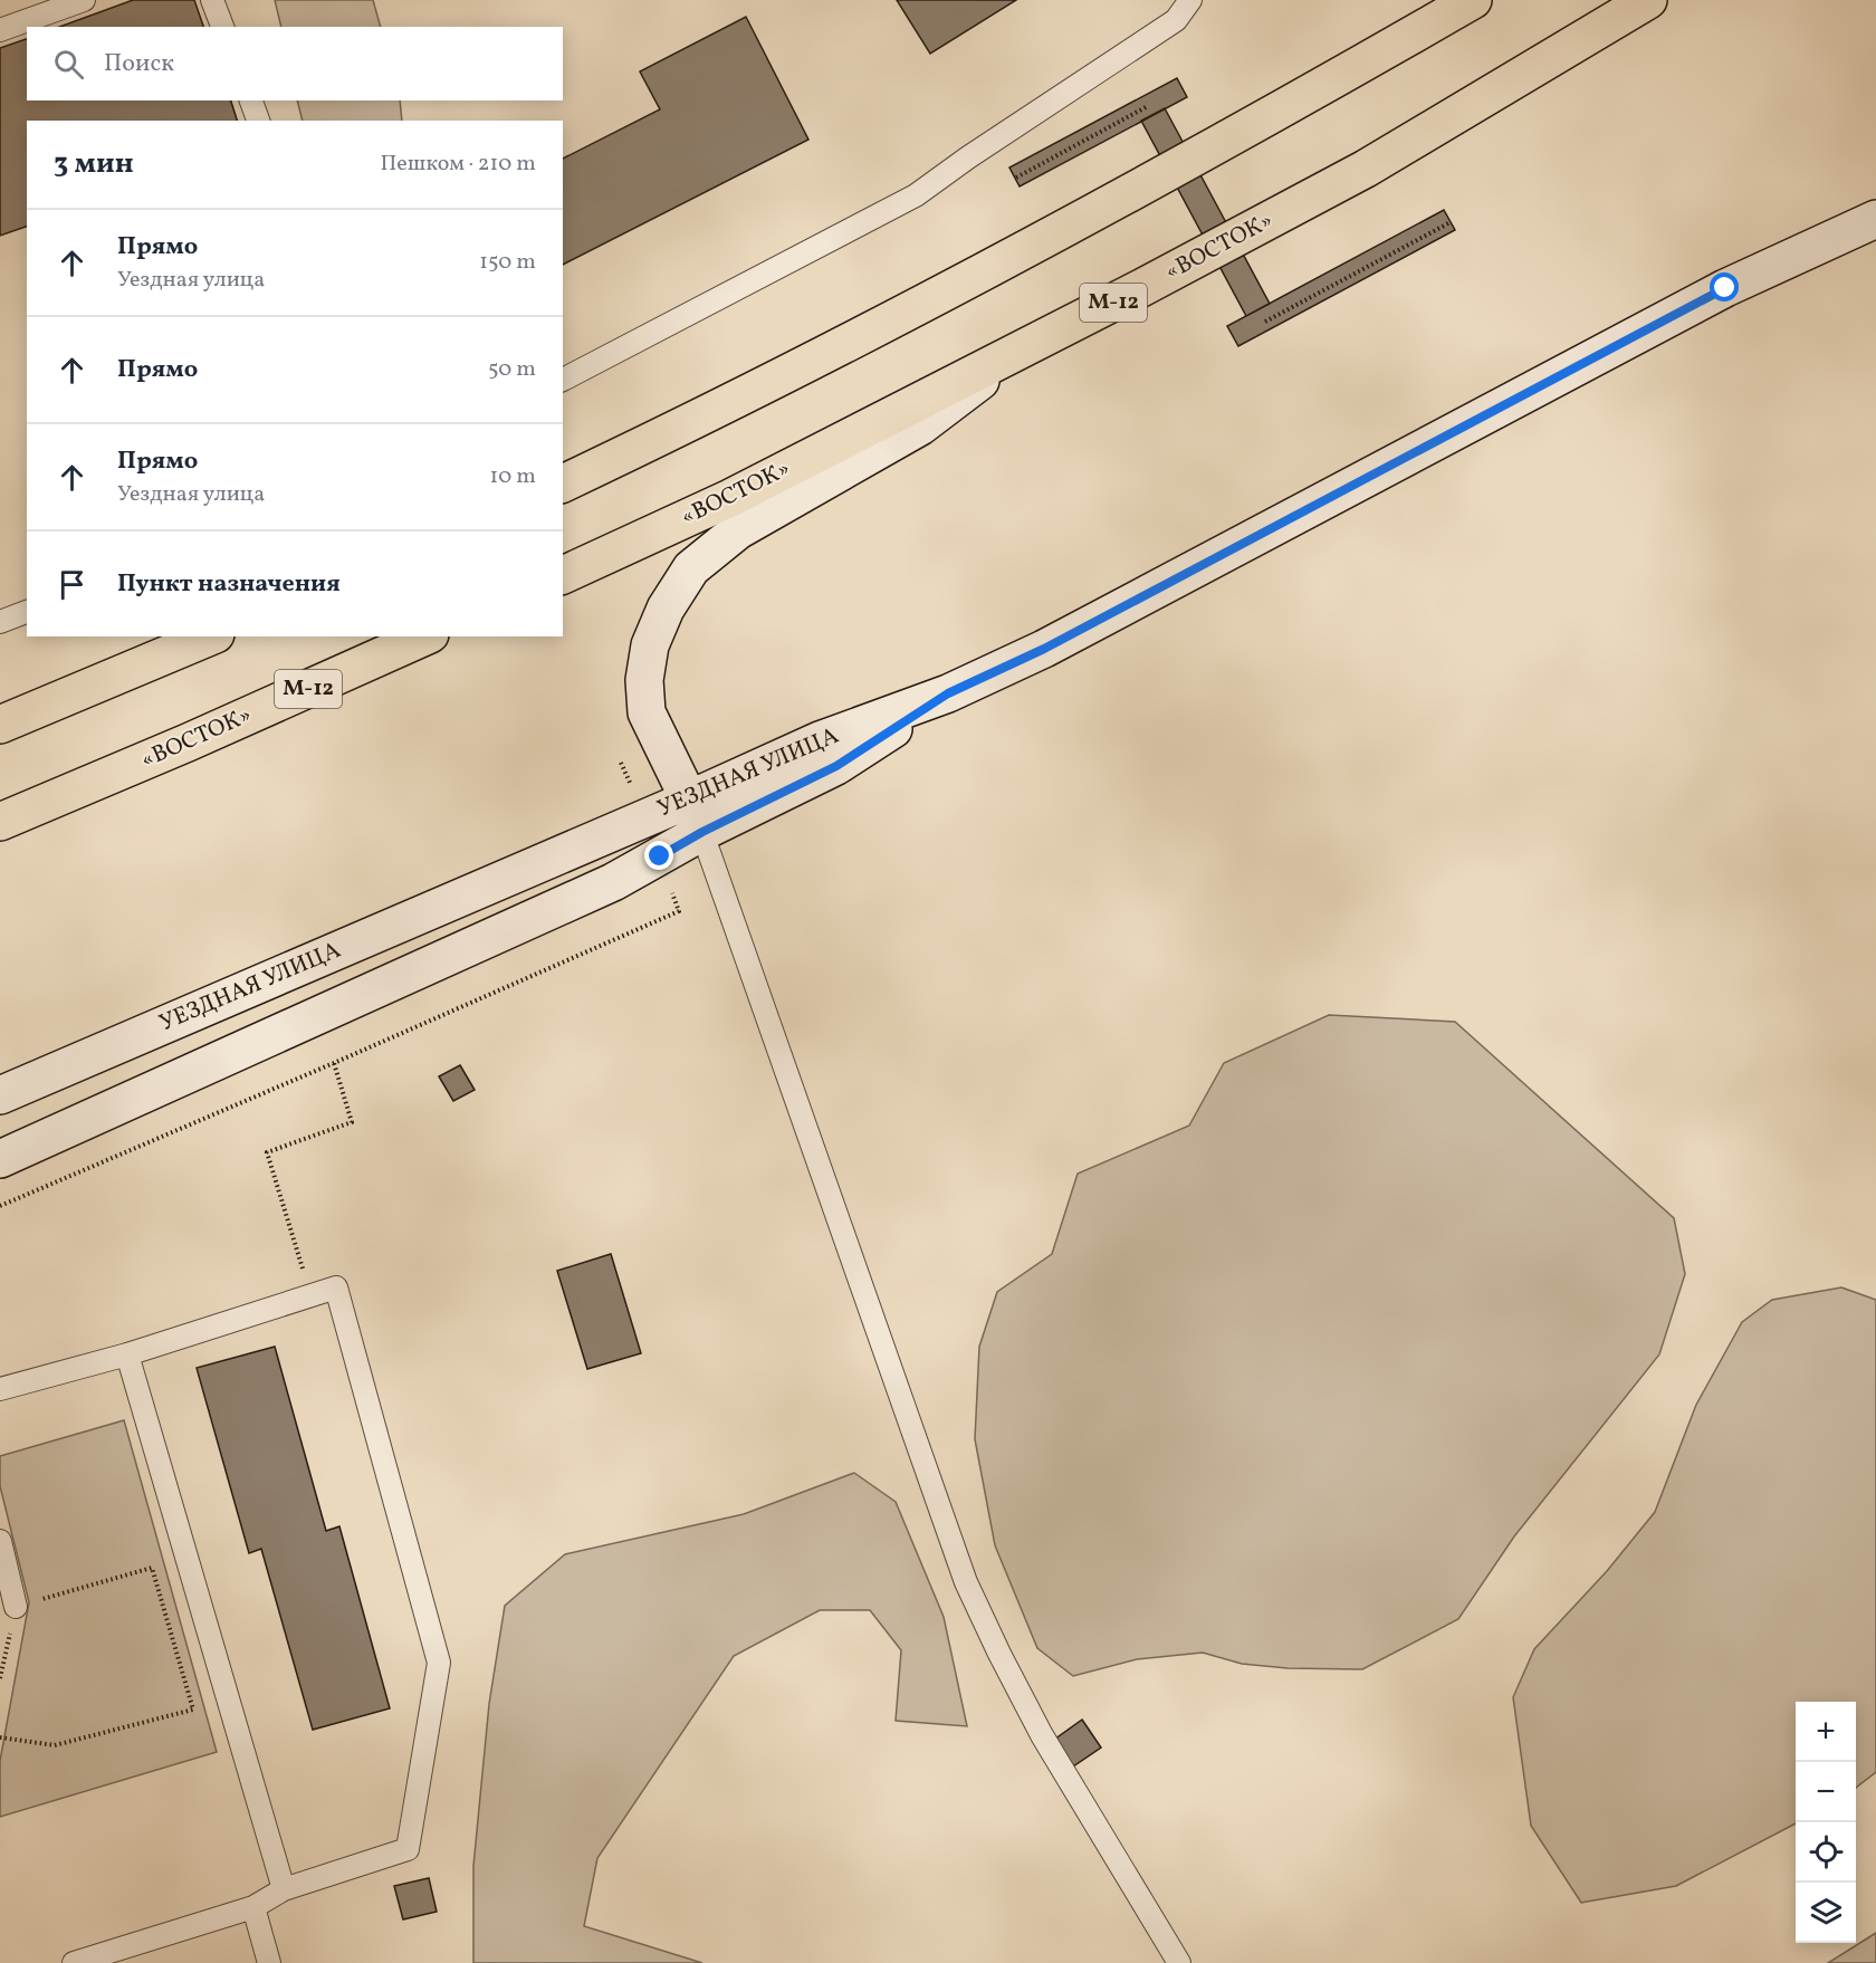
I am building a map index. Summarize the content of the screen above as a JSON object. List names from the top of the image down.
{
  "streets": {
    "highway": ["«ВОСТОК»", "М-12"],
    "street": ["УЕЗДНАЯ УЛИЦА"]
  },
  "page": {
    "search": "Поиск",
    "heading": ["3 мин", "Пешком · 210 m"],
    "list": [
      ["Прямо", "Уездная улица", "150 m"],
      ["Прямо", "50 m"],
      ["Прямо", "Уездная улица", "10 m"],
      "Пункт назначения"
    ],
    "map_buttons": ["+", "−"]
  }
}
